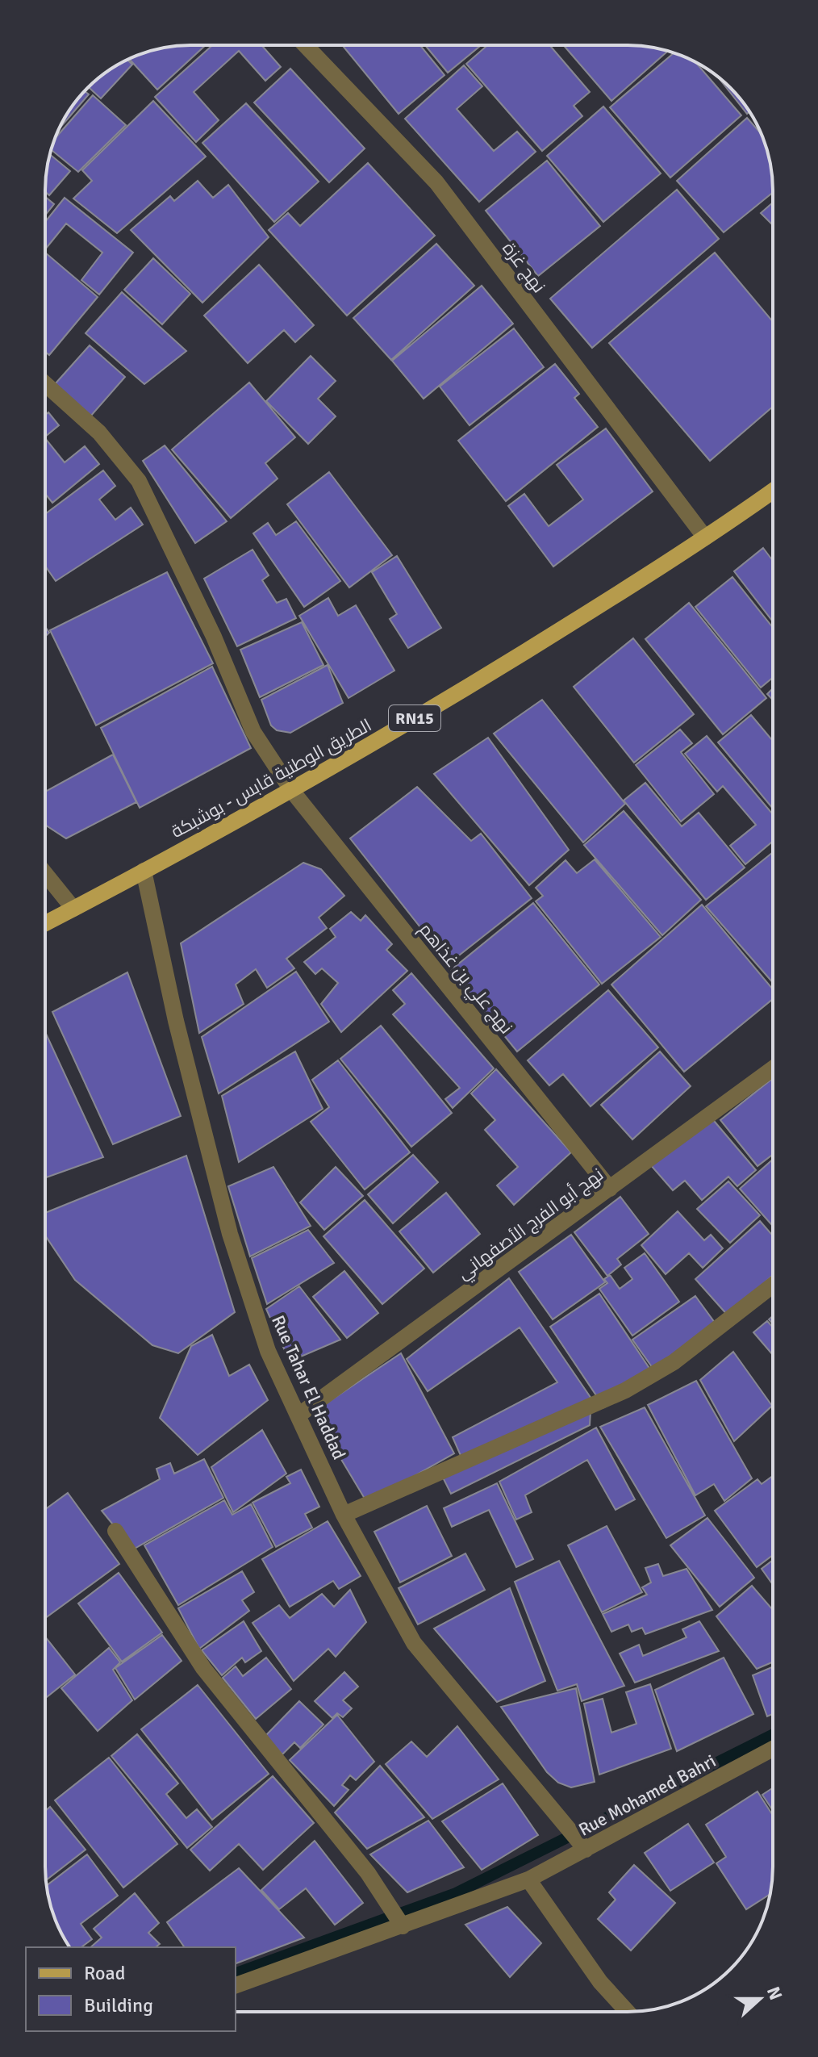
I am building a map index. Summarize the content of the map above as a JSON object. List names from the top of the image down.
{
  "streets": {
    "main road": ["RN15", "الطريق الوطنية قابس - بوشبكة"],
    "street": [
      "نهج غزة",
      "نهج علي بن غذاهم",
      "نهج أبو الفرج الأصفهاني",
      "Rue Tahar El Haddad",
      "Rue Mohamed Bahri"
    ]
  },
  "crossings": [
    ["نهج غزة", "الطريق الوطنية قابس - بوشبكة"],
    ["الطريق الوطنية قابس - بوشبكة", "نهج علي بن غذاهم"],
    ["الطريق الوطنية قابس - بوشبكة", "Rue Tahar El Haddad"],
    ["نهج علي بن غذاهم", "نهج أبو الفرج الأصفهاني"],
    ["نهج أبو الفرج الأصفهاني", "Rue Tahar El Haddad"],
    ["Rue Tahar El Haddad", "Rue Mohamed Bahri"]
  ],
  "legend": ["Road", "Building"],
  "north": "right"
}
